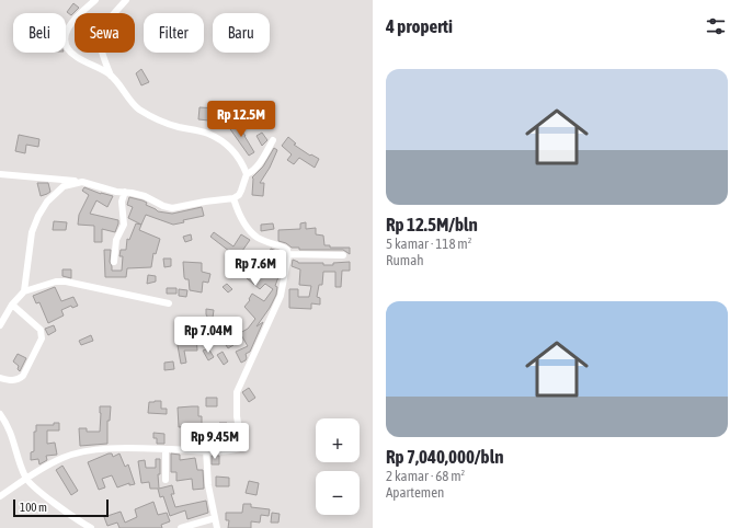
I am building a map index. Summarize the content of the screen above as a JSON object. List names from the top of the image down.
{
  "scale_bar": "100 m",
  "page": {
    "heading": "4 properti",
    "chip": [
      "Beli",
      "Sewa",
      "Filter",
      "Baru"
    ],
    "list": [
      {
        "name": "Rp 12.5M/bln",
        "note": "5 kamar · 118 m² · Rumah"
      },
      {
        "name": "Rp 7,040,000/bln",
        "note": "2 kamar · 68 m² · Apartemen"
      }
    ],
    "price": [
      "Rp 12.5M",
      "Rp 7.6M",
      "Rp 7.04M",
      "Rp 9.45M"
    ],
    "map_buttons": ["+", "−"],
    "scale": "100 m"
  }
}
